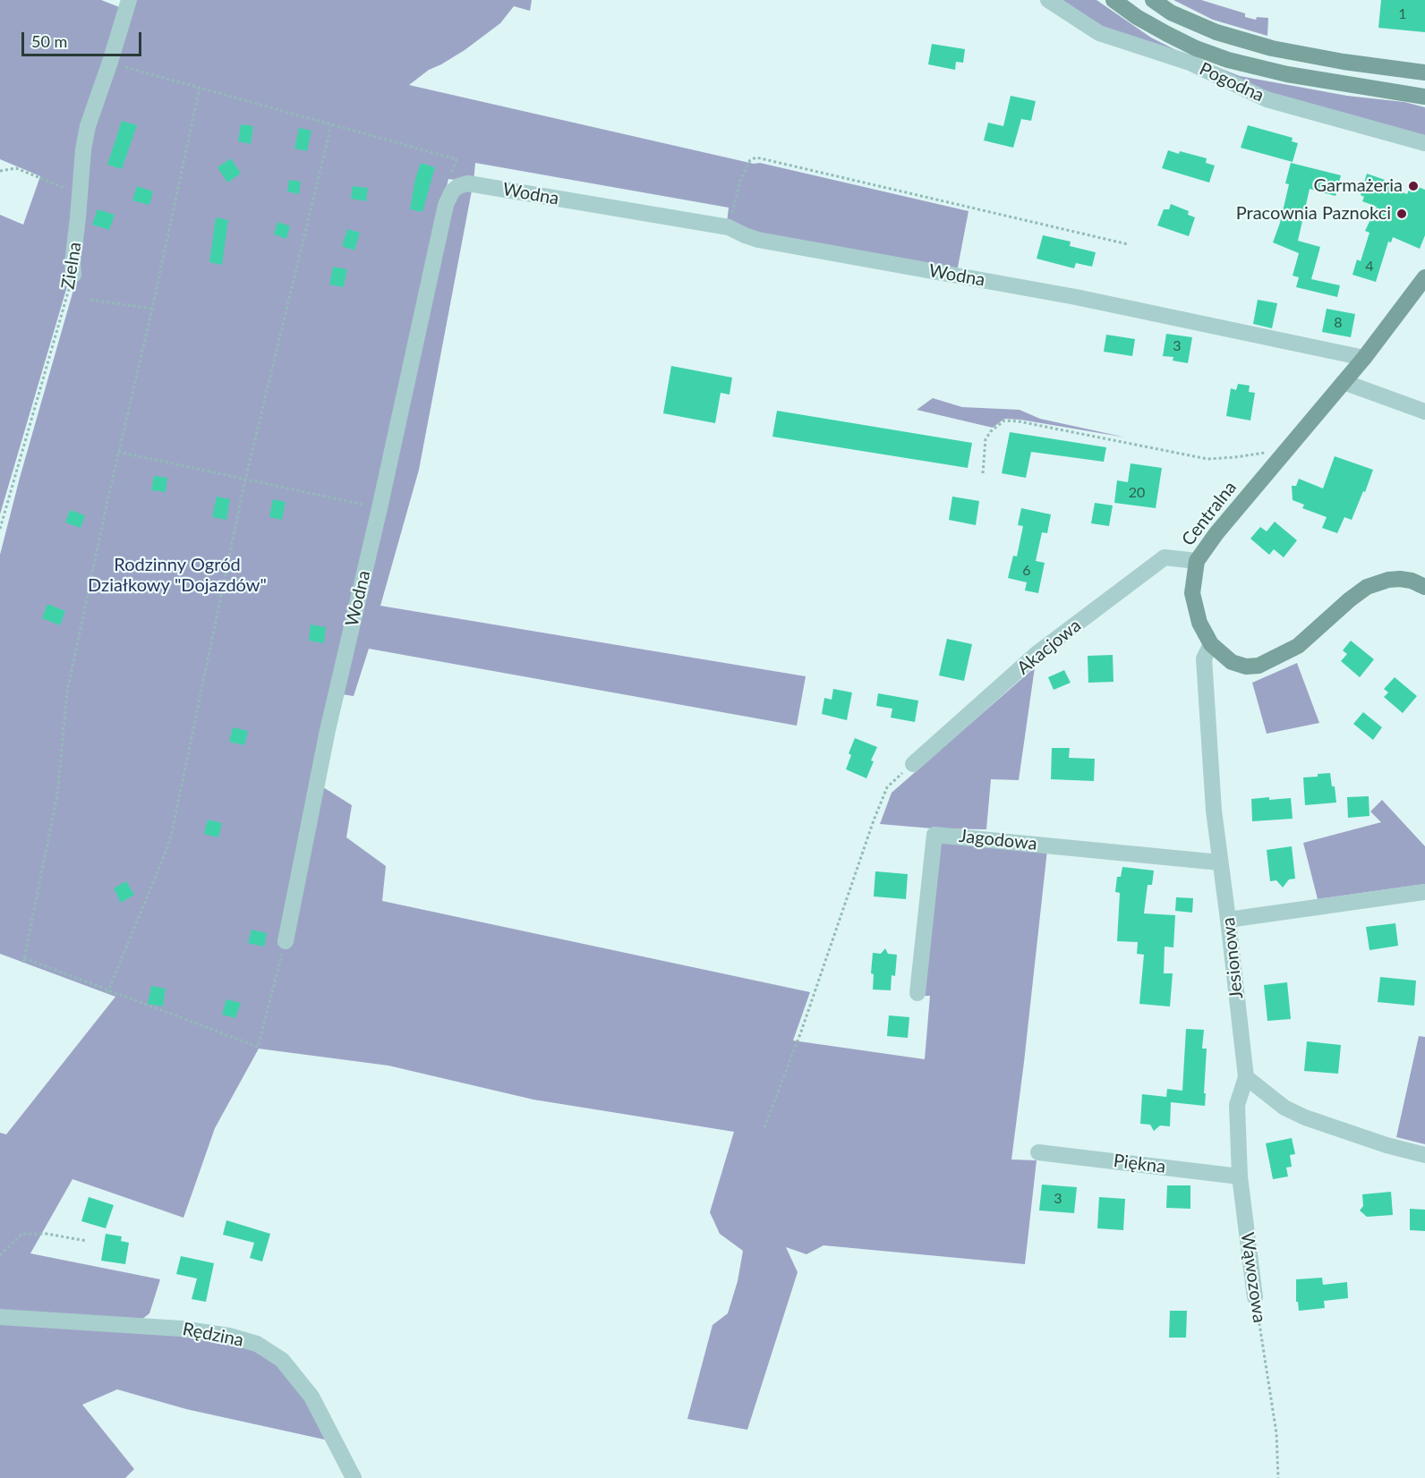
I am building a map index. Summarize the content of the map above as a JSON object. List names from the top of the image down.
{
  "streets": {
    "street": [
      "Pogodna",
      "Wodna",
      "Zielna",
      "Centralna",
      "Akacjowa",
      "Jagodowa",
      "Jesionowa",
      "Piękna",
      "Wąwozowa",
      "Rędzina"
    ]
  },
  "crossings": [
    ["Wodna", "Centralna"],
    ["Centralna", "Akacjowa"],
    ["Centralna", "Jesionowa"],
    ["Jagodowa", "Jesionowa"],
    ["Jesionowa", "Wąwozowa"],
    ["Piękna", "Wąwozowa"]
  ],
  "parks": ["Rodzinny Ogród Działkowy \"Dojazdów\""],
  "places": ["Garmażeria", "Pracownia Paznokci"],
  "house_numbers": [
    "1",
    "4",
    "8",
    "3",
    "20",
    "6",
    "3"
  ],
  "scale_bar": "50 m"
}
